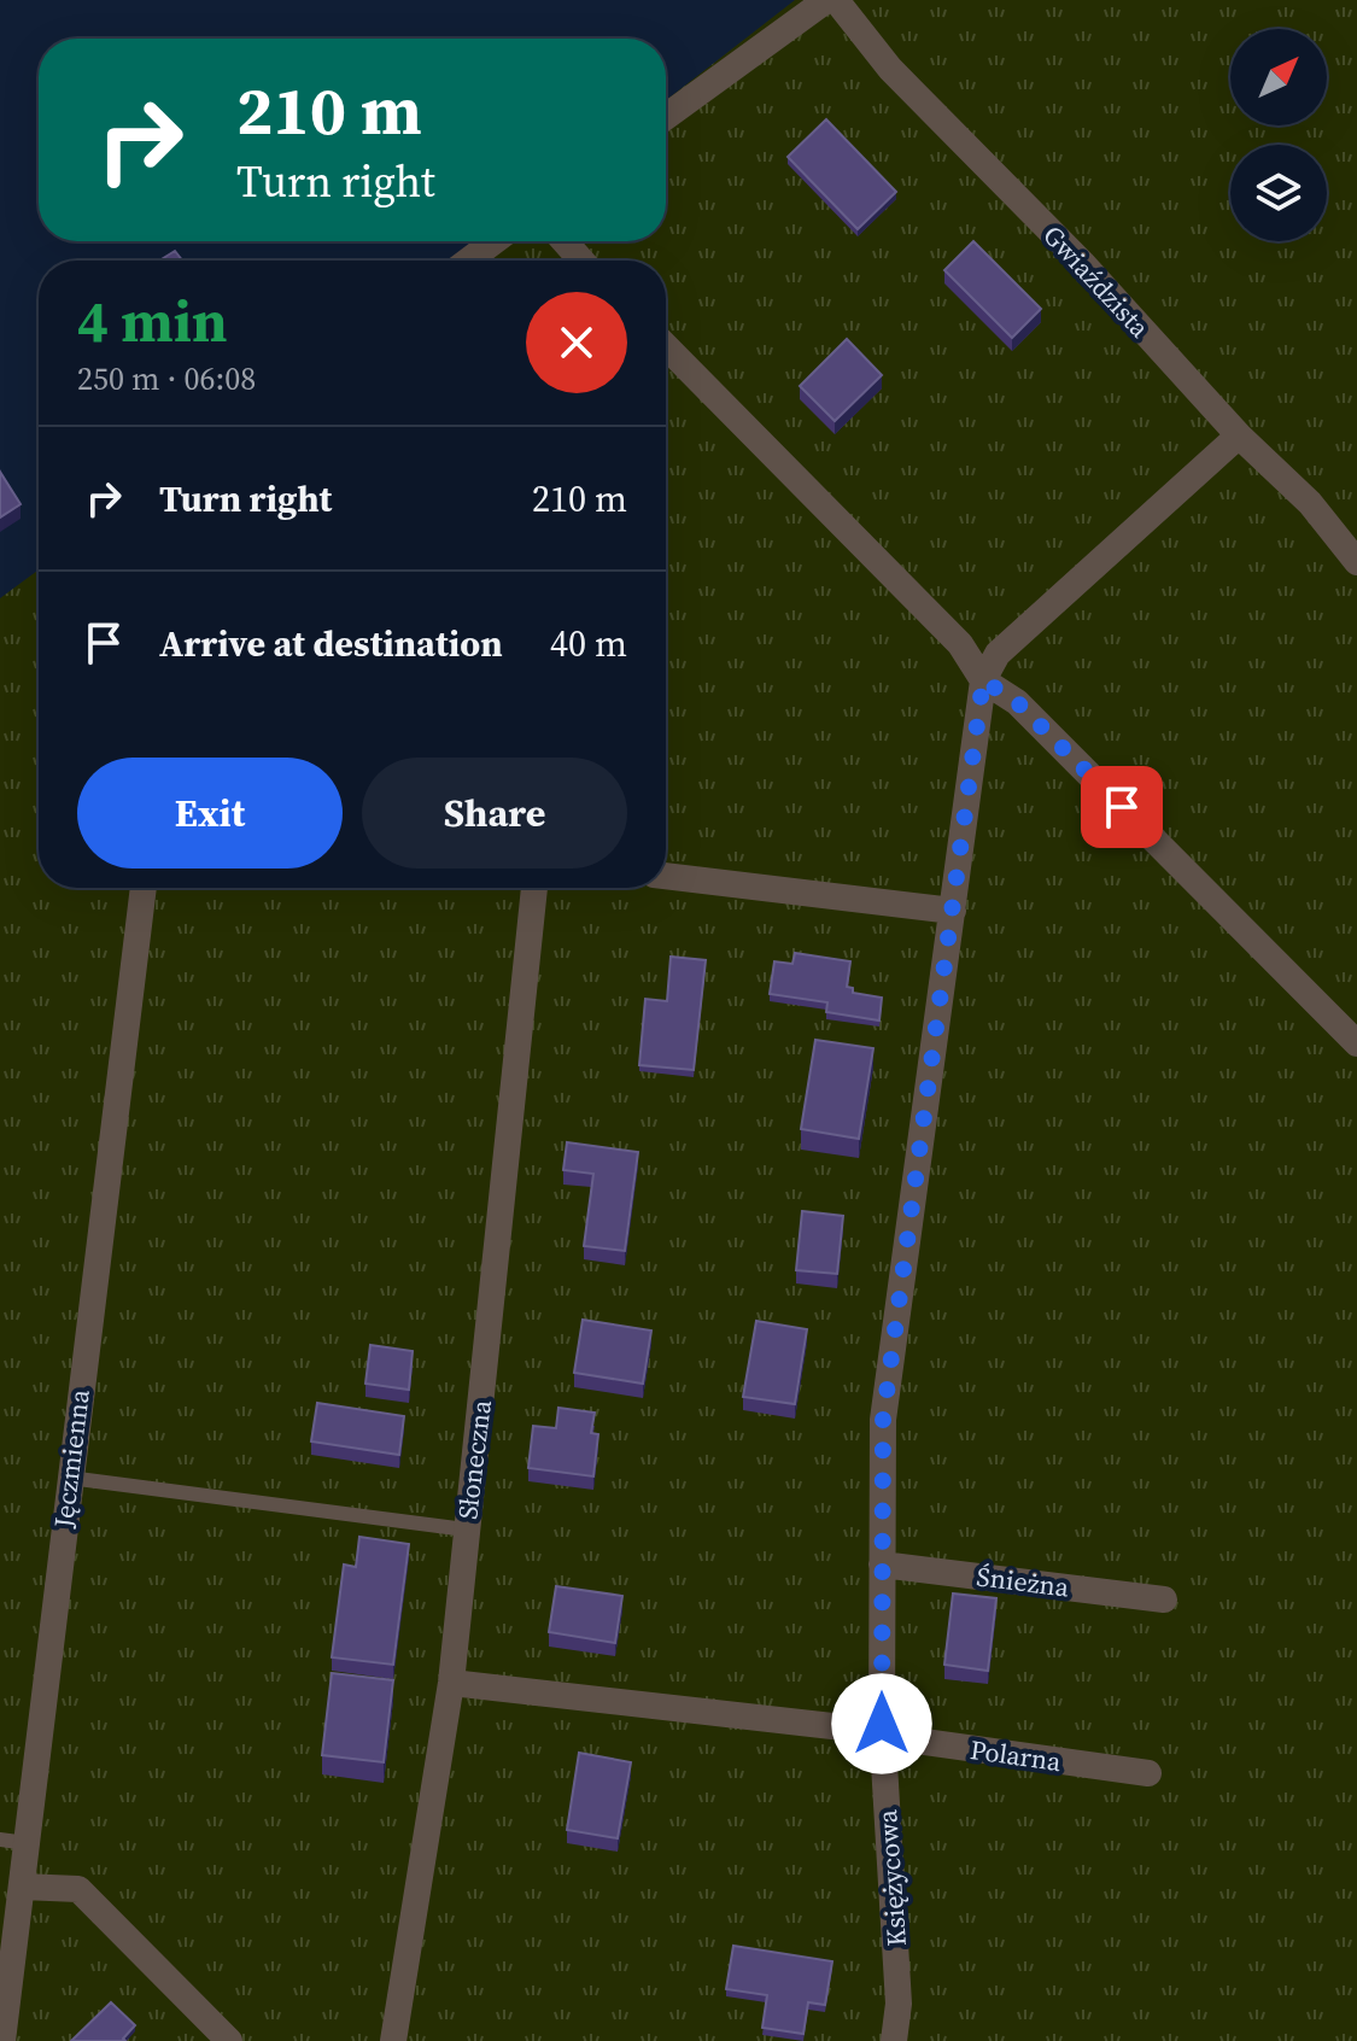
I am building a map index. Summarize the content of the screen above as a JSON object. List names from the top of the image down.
{
  "streets": {
    "street": [
      "Gwiaździsta",
      "Jęczmienna",
      "Słoneczna",
      "Śnieżna",
      "Polarna",
      "Księżycowa"
    ]
  },
  "crossings": [
    ["Słoneczna", "Polarna"],
    ["Śnieżna", "Księżycowa"],
    ["Polarna", "Księżycowa"]
  ],
  "north": "top right",
  "page": {
    "turn": ["210 m", "Turn right"],
    "heading": ["4 min", "250 m · 06:08"],
    "list": [
      {
        "name": "Turn right",
        "value": "210 m"
      },
      {
        "name": "Arrive at destination",
        "value": "40 m"
      }
    ],
    "buttons": ["Exit", "Share"]
  }
}
